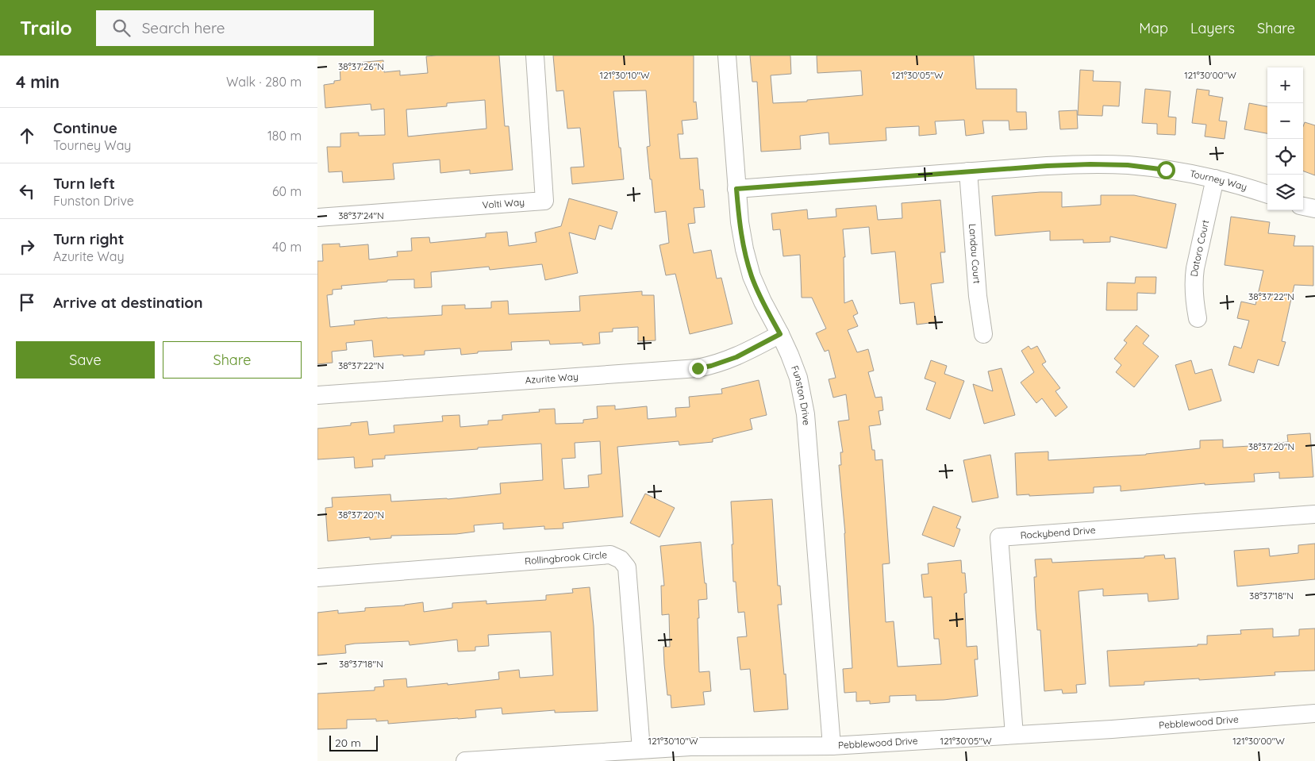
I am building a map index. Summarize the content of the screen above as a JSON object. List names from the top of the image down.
{
  "streets": {
    "street": [
      "Tourney Way",
      "Volti Way",
      "Datoro Court",
      "Landau Court",
      "Azurite Way",
      "Funston Drive",
      "Rockybend Drive",
      "Rollingbrook Circle",
      "Pebblewood Drive"
    ]
  },
  "crossings": [
    ["Tourney Way", "Datoro Court"],
    ["Tourney Way", "Landau Court"],
    ["Tourney Way", "Funston Drive"],
    ["Azurite Way", "Funston Drive"],
    ["Funston Drive", "Pebblewood Drive"],
    ["Rockybend Drive", "Pebblewood Drive"],
    ["Rollingbrook Circle", "Pebblewood Drive"]
  ],
  "scale_bar": "20 m",
  "page": {
    "header": "Trailo",
    "search": "Search here",
    "nav": ["Map", "Layers", "Share"],
    "heading": ["4 min", "Walk · 280 m"],
    "map_buttons": ["+", "−"],
    "list": [
      ["Continue", "Tourney Way", "180 m"],
      ["Turn left", "Funston Drive", "60 m"],
      ["Turn right", "Azurite Way", "40 m"],
      "Arrive at destination"
    ],
    "buttons": ["Save", "Share"],
    "scale": "20 m"
  },
  "coordinates": [
    "38°37'26\"N",
    "121°30'10\"W",
    "121°30'05\"W",
    "121°30'00\"W",
    "38°37'24\"N",
    "38°37'22\"N",
    "38°37'20\"N",
    "38°37'18\"N"
  ]
}
